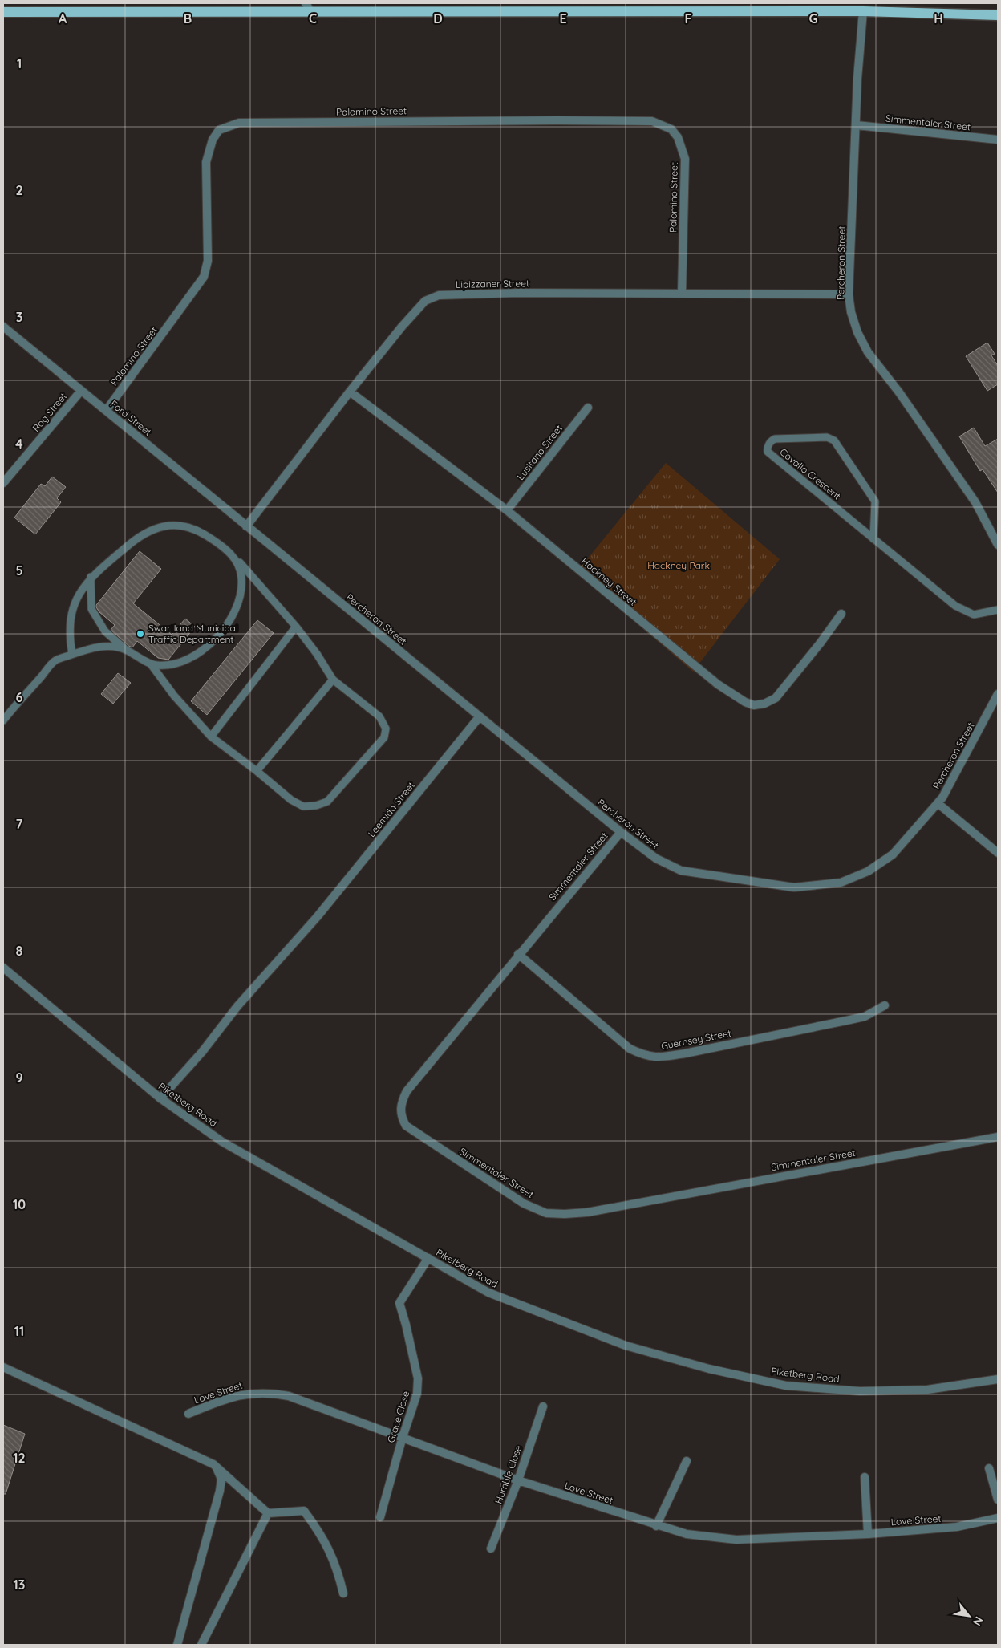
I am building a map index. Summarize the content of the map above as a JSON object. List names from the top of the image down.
{
  "streets": {
    "street": [
      "Palomino Street",
      "Simmentaler Street",
      "Percheron Street",
      "Lipizzaner Street",
      "Rog Street",
      "Ford Street",
      "Lusitano Street",
      "Hackney Street",
      "Leemida Street",
      "Guernsey Street",
      "Piketberg Road",
      "Love Street",
      "Grace Close",
      "Humble Close"
    ],
    "lane": ["Cavallo Crescent"]
  },
  "crossings": [
    ["Palomino Street", "Lipizzaner Street"],
    ["Palomino Street", "Ford Street"],
    ["Simmentaler Street", "Percheron Street"],
    ["Simmentaler Street", "Guernsey Street"],
    ["Percheron Street", "Lipizzaner Street"],
    ["Percheron Street", "Ford Street"],
    ["Percheron Street", "Leemida Street"],
    ["Lipizzaner Street", "Ford Street"],
    ["Lipizzaner Street", "Hackney Street"],
    ["Rog Street", "Ford Street"],
    ["Lusitano Street", "Hackney Street"],
    ["Leemida Street", "Piketberg Road"],
    ["Piketberg Road", "Grace Close"],
    ["Love Street", "Grace Close"],
    ["Love Street", "Humble Close"]
  ],
  "parks": ["Hackney Park"],
  "places": ["Swartland Municipal Traffic Department"],
  "north": "bottom right",
  "grid": {
    "columns": [
      "A",
      "B",
      "C",
      "D",
      "E",
      "F",
      "G",
      "H"
    ],
    "rows": [
      "1",
      "2",
      "3",
      "4",
      "5",
      "6",
      "7",
      "8",
      "9",
      "10",
      "11",
      "12",
      "13"
    ]
  }
}
